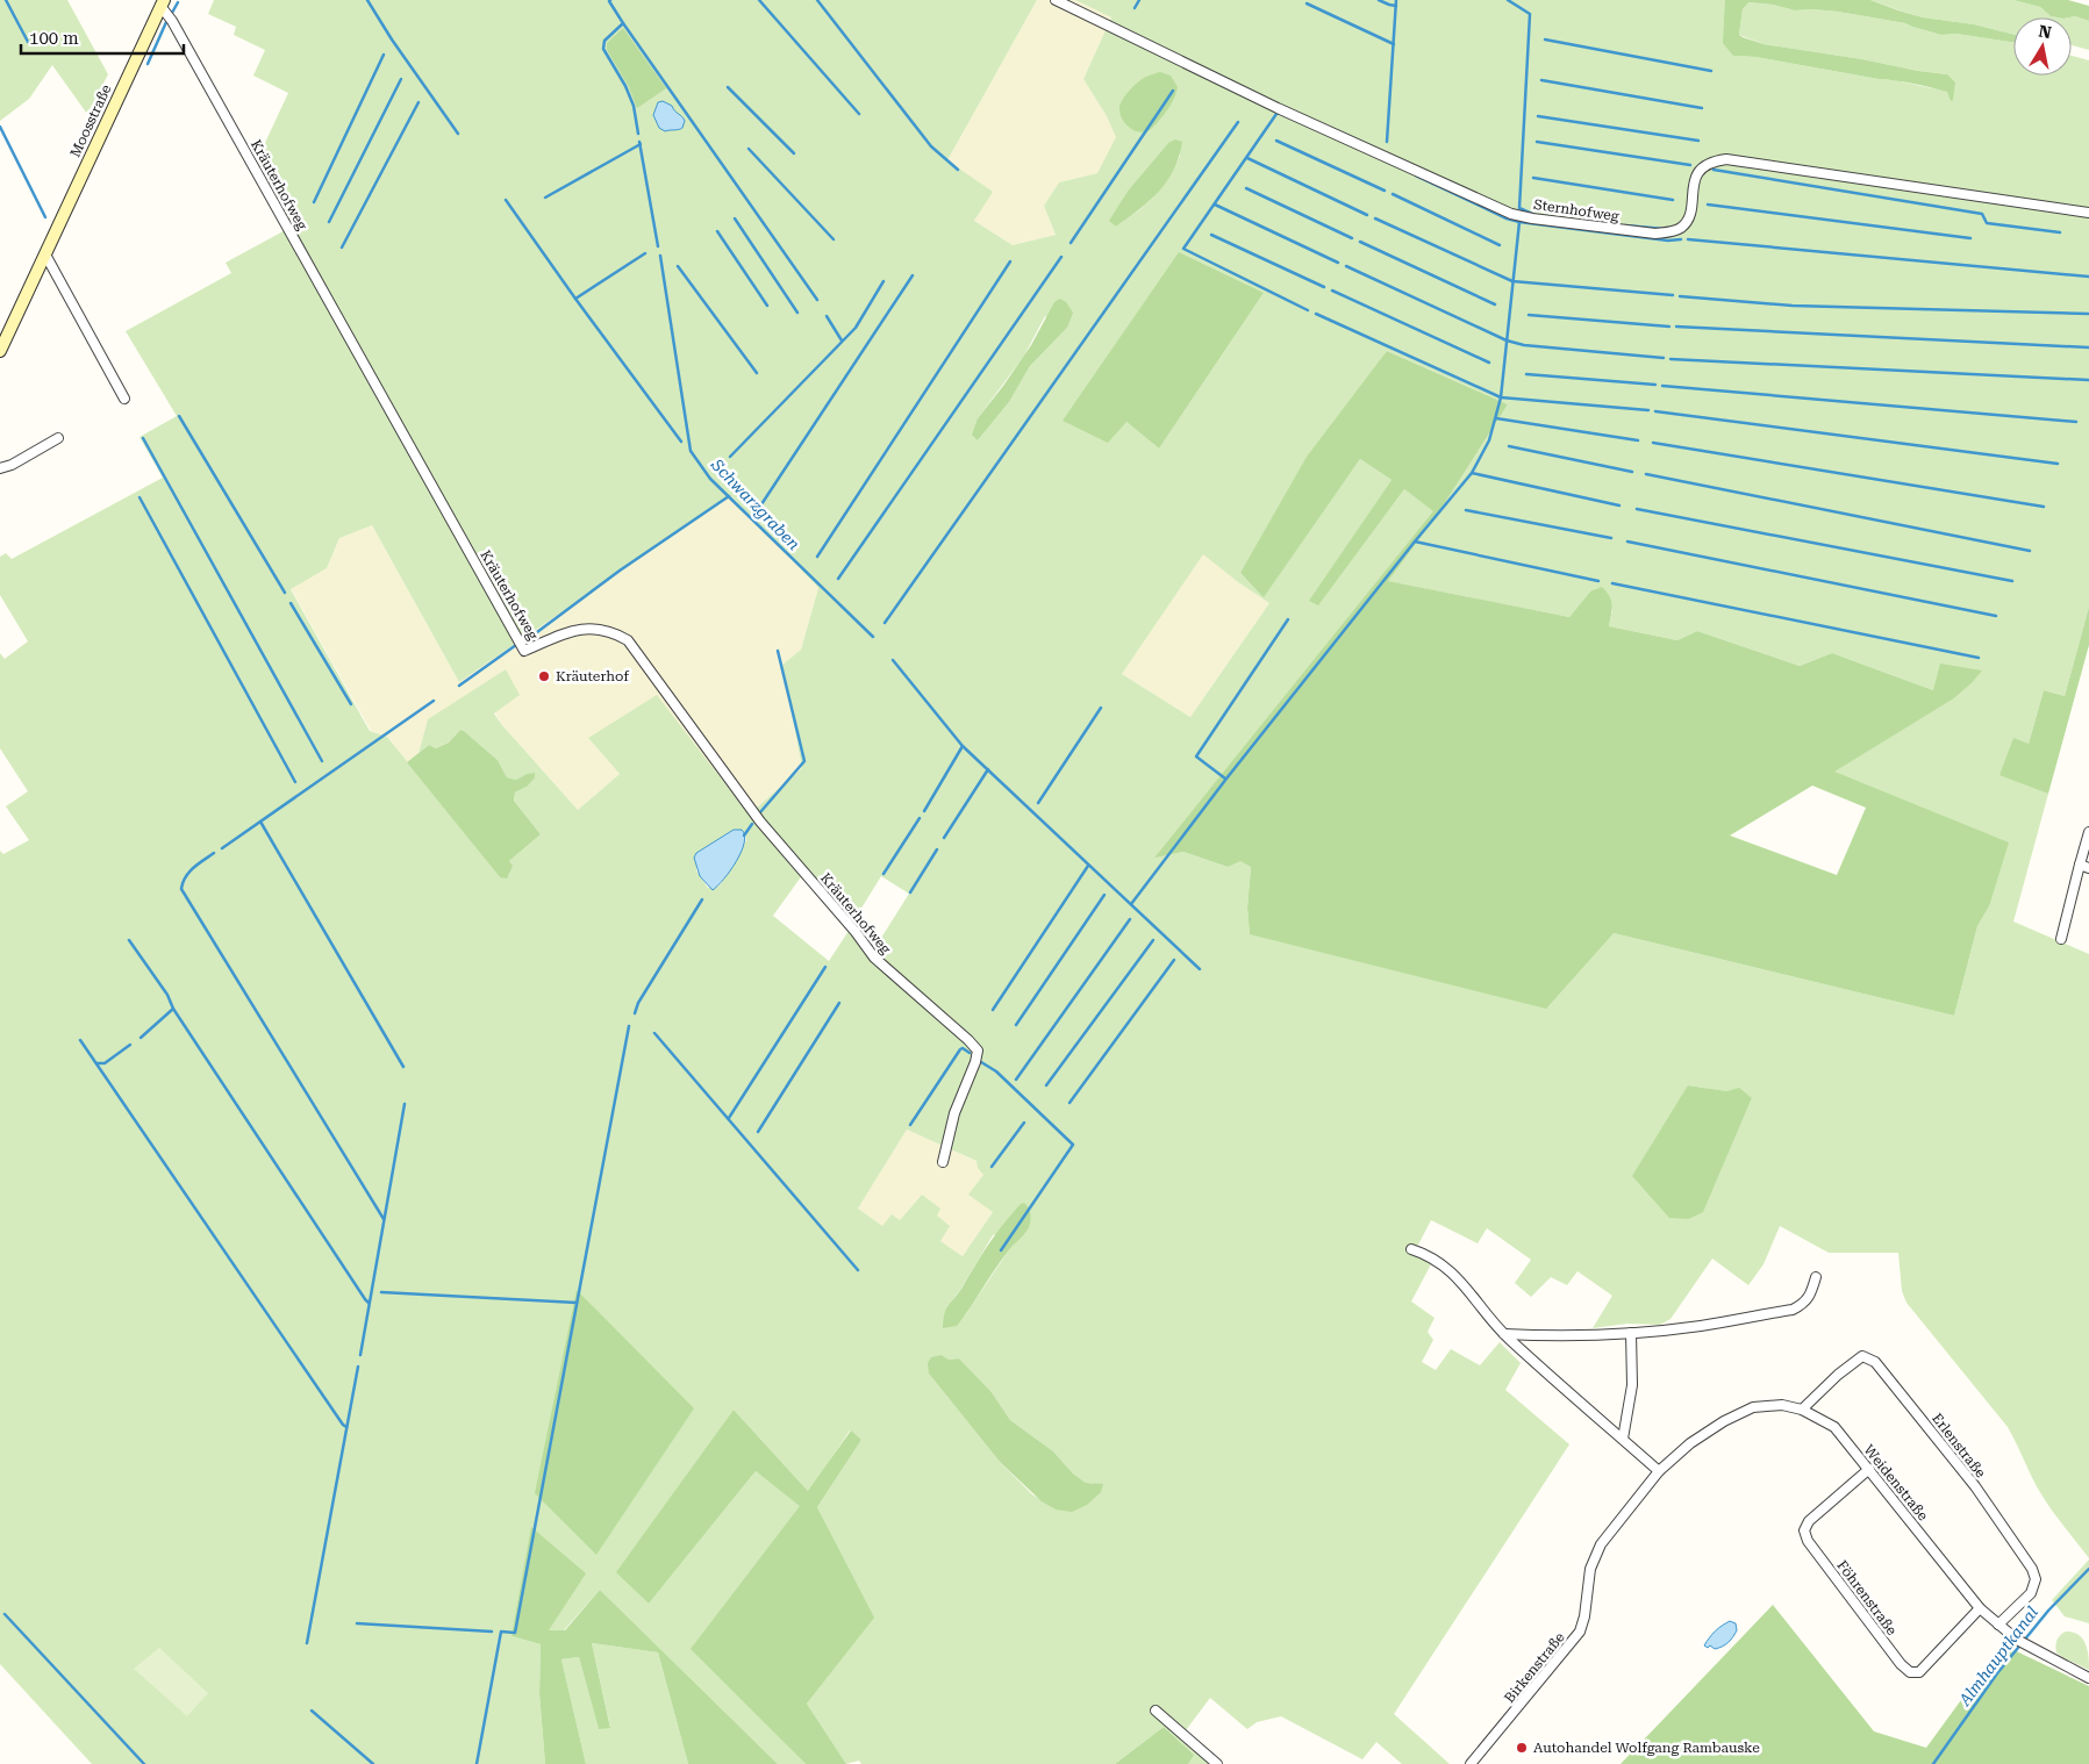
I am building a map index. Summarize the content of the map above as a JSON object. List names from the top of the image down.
{
  "streets": {
    "street": [
      "Moosstraße",
      "Kräuterhofweg",
      "Sternhofweg",
      "Erlenstraße",
      "Weidenstraße",
      "Föhrenstraße",
      "Birkenstraße"
    ]
  },
  "crossings": [
    ["Moosstraße", "Kräuterhofweg"],
    ["Erlenstraße", "Weidenstraße"],
    ["Weidenstraße", "Föhrenstraße"],
    ["Weidenstraße", "Birkenstraße"]
  ],
  "water": ["Schwarzgraben", "Almhauptkanal"],
  "places": ["Kräuterhof", "Autohandel Wolfgang Rambauske"],
  "scale_bar": "100 m",
  "north": "top"
}
